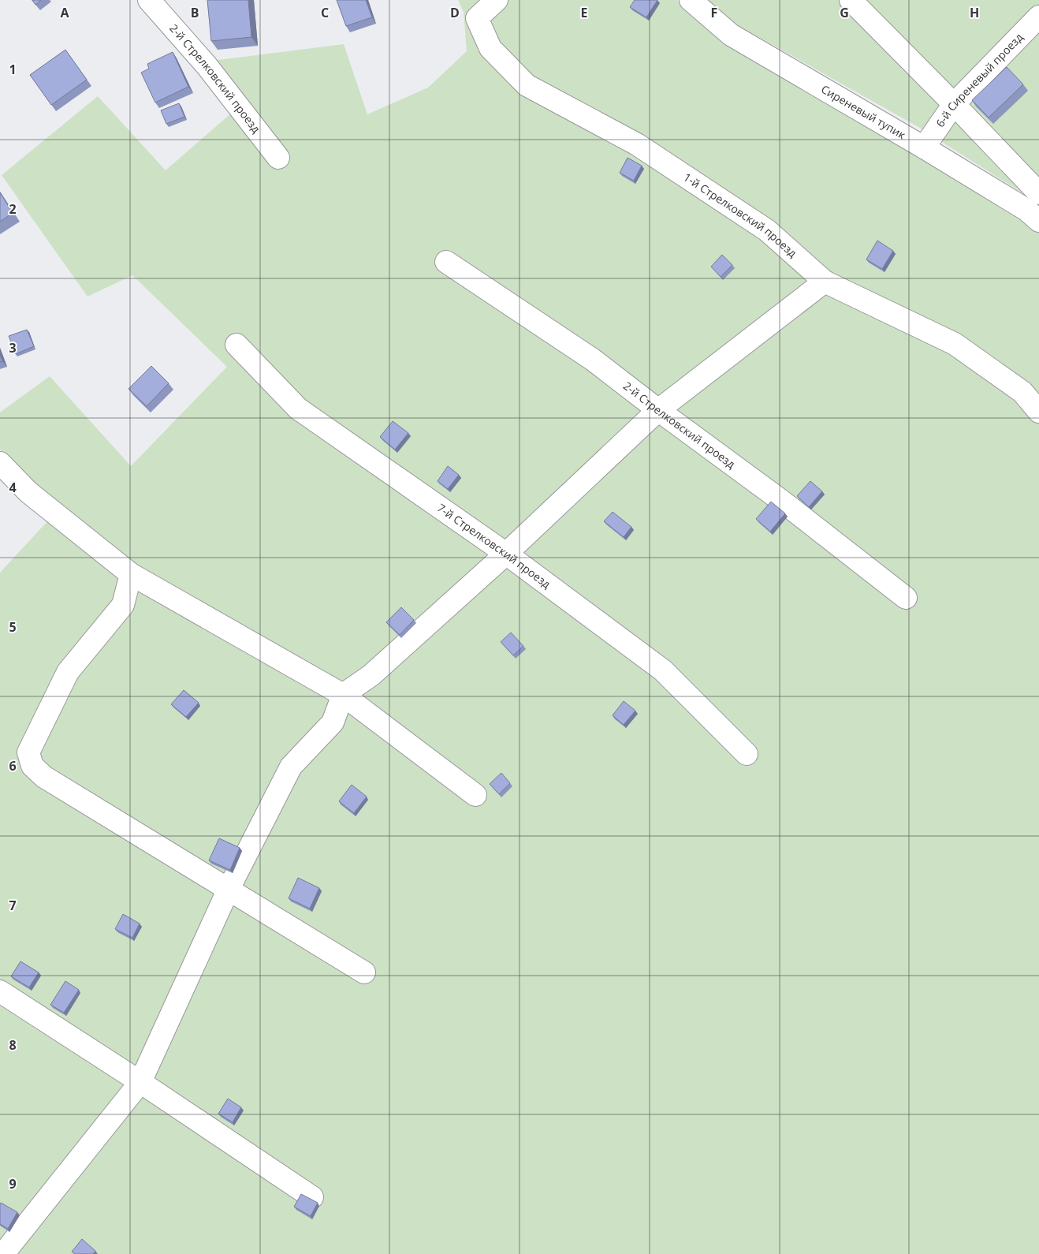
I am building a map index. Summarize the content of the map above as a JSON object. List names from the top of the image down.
{
  "streets": {
    "street": [
      "2-й Стрелковский проезд",
      "6-й Сиреневый проезд",
      "Сиреневый тупик",
      "1-й Стрелковский проезд",
      "7-й Стрелковский проезд"
    ]
  },
  "crossings": [
    ["6-й Сиреневый проезд", "Сиреневый тупик"]
  ],
  "grid": {
    "columns": [
      "A",
      "B",
      "C",
      "D",
      "E",
      "F",
      "G",
      "H"
    ],
    "rows": [
      "1",
      "2",
      "3",
      "4",
      "5",
      "6",
      "7",
      "8",
      "9"
    ]
  }
}
